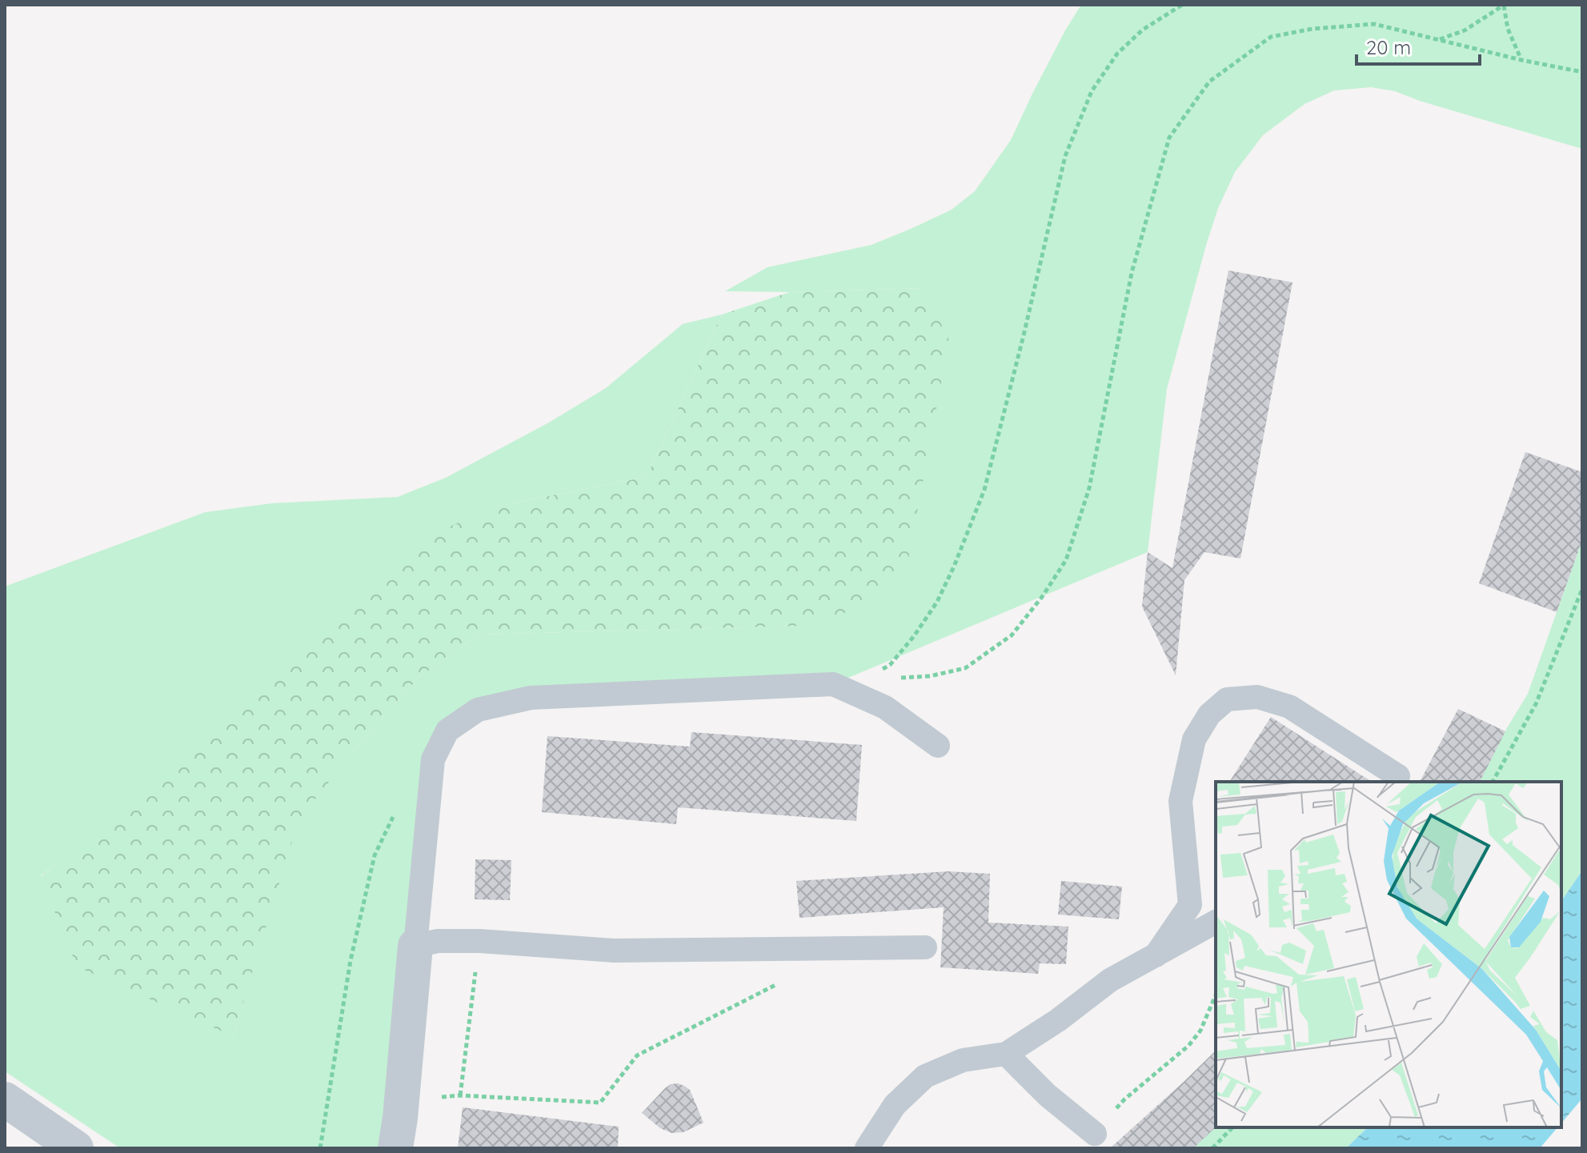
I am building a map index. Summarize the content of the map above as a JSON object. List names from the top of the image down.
{
  "scale_bar": "20 m"
}
